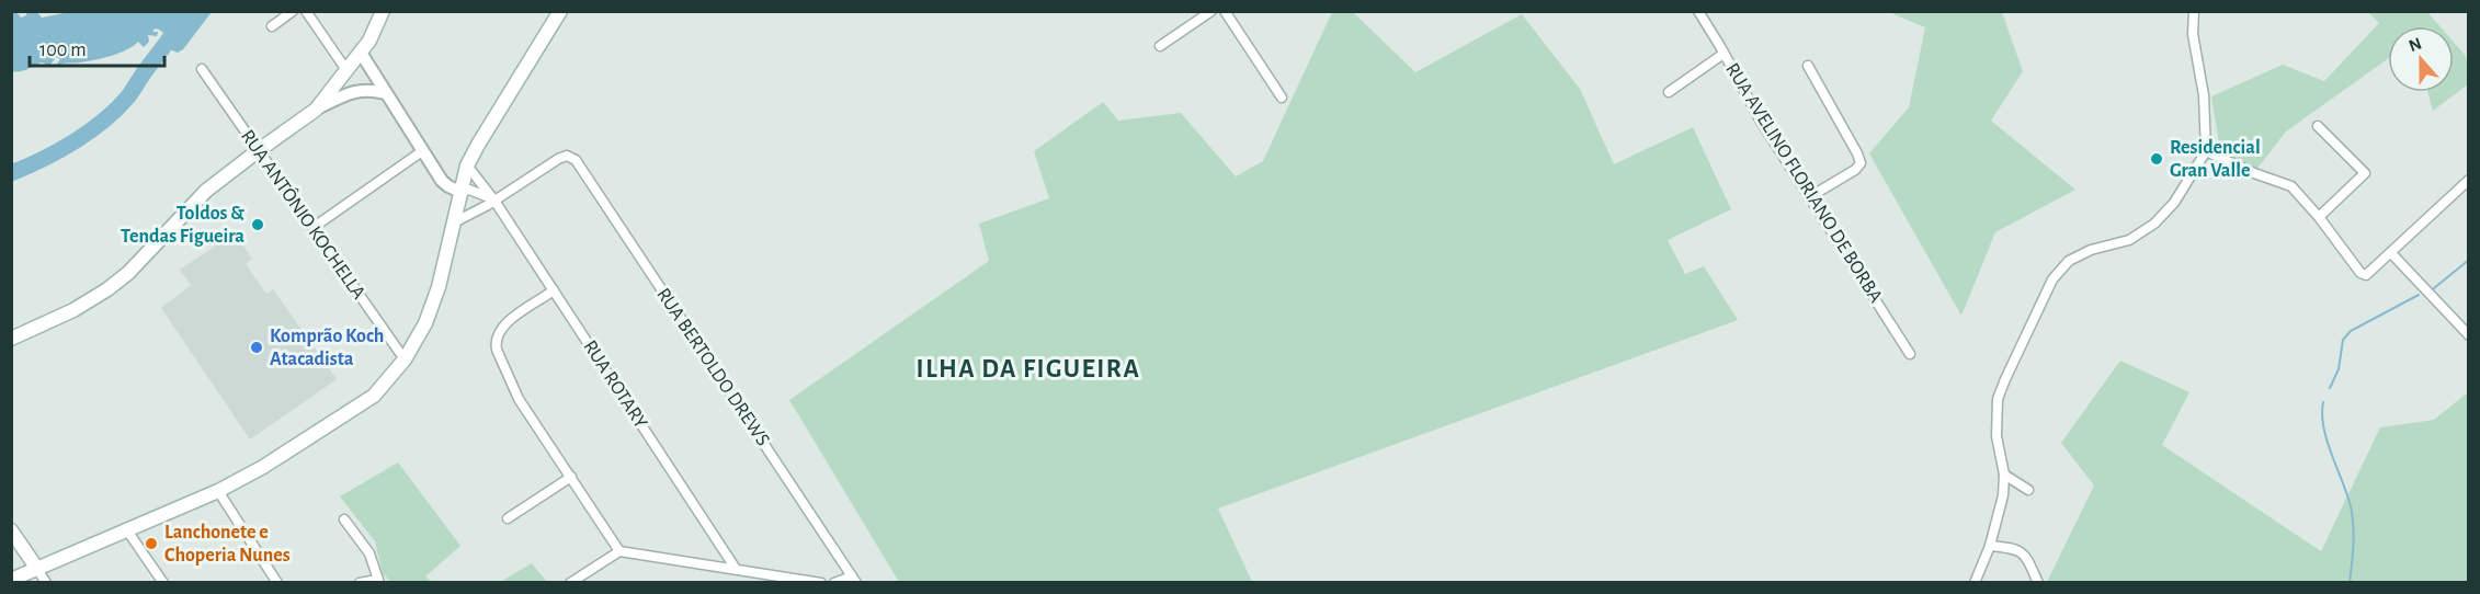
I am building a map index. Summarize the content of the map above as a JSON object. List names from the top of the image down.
{
  "streets": {
    "street": [
      "RUA AVELINO FLORIANO DE BORBA",
      "RUA ANTÔNIO KOCHELLA",
      "RUA BERTOLDO DREWS",
      "RUA ROTARY"
    ]
  },
  "crossings": [
    ["RUA BERTOLDO DREWS", "RUA ROTARY"]
  ],
  "districts": ["ILHA DA FIGUEIRA"],
  "places": [
    "Residencial Gran Valle",
    "Toldos & Tendas Figueira",
    "Komprão Koch Atacadista",
    "Lanchonete e Choperia Nunes"
  ],
  "scale_bar": "100 m",
  "north": "top"
}
